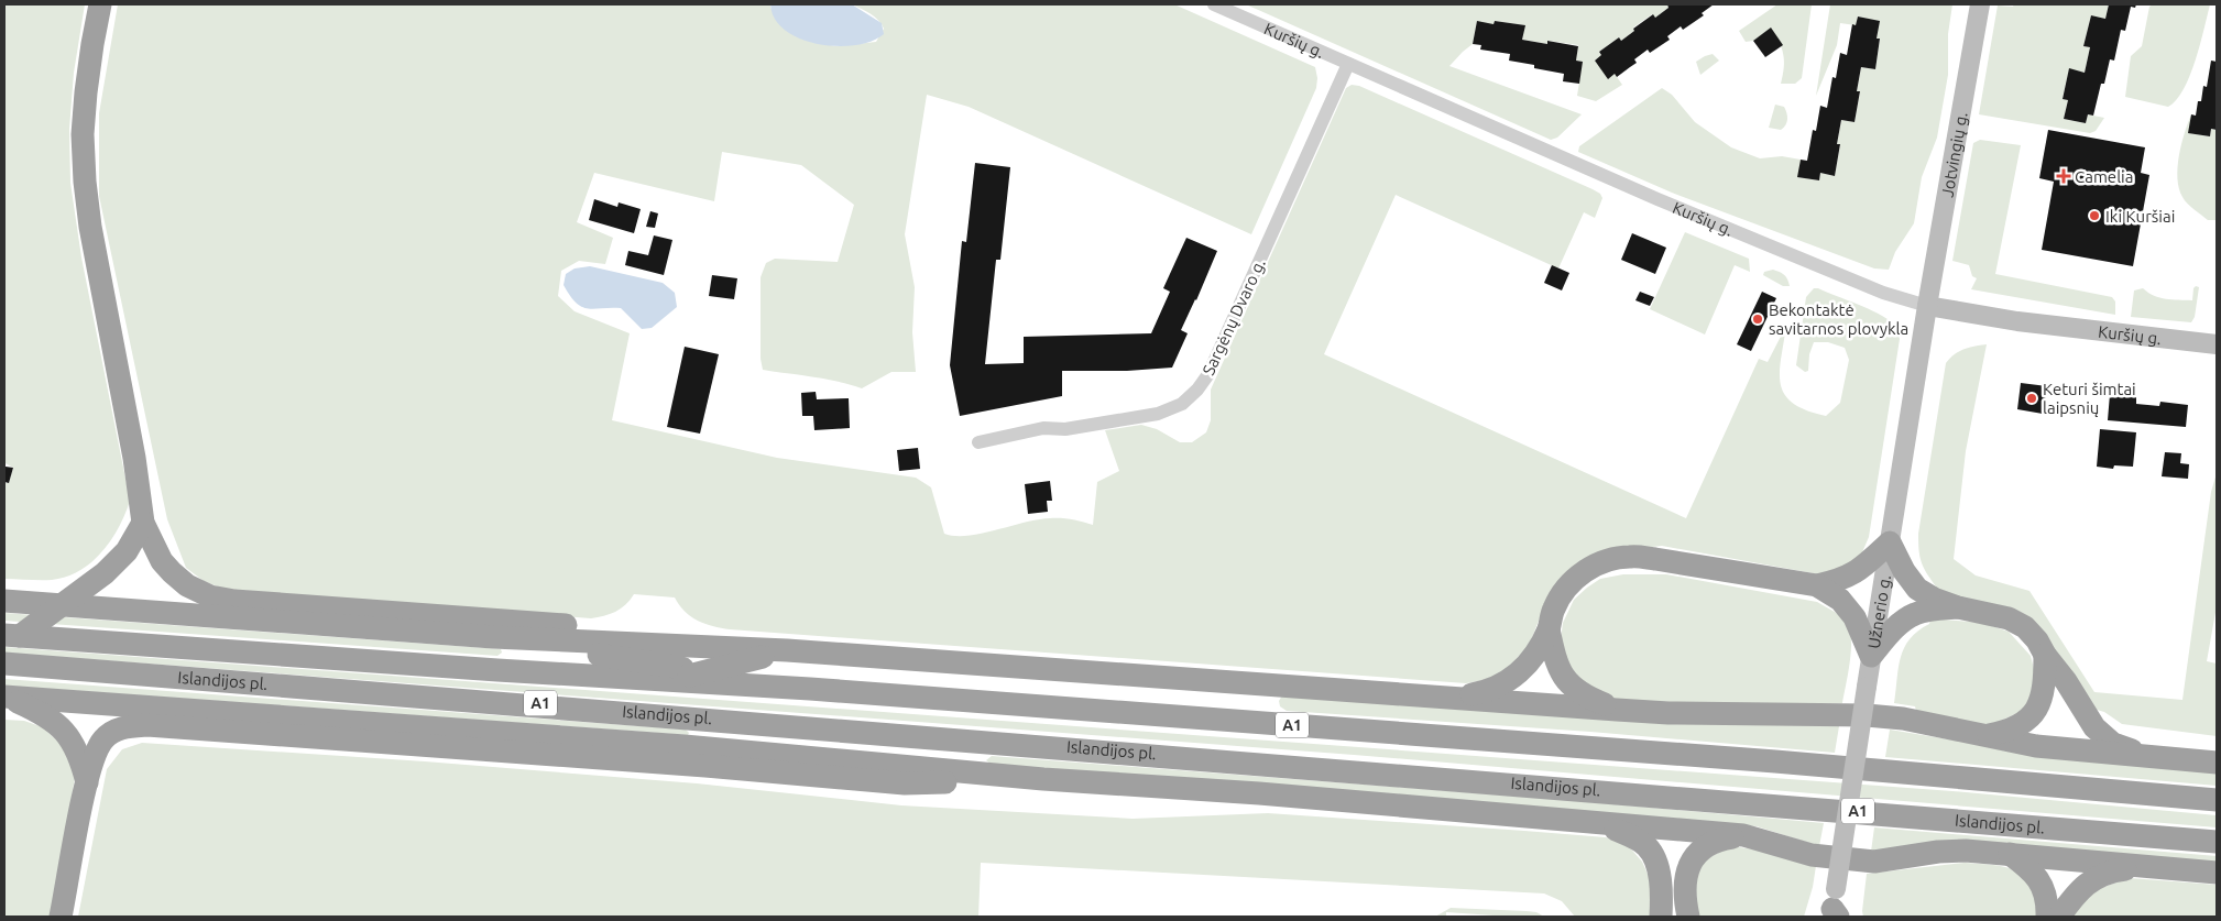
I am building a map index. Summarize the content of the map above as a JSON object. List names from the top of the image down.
{
  "streets": {
    "highway": ["Islandijos pl.", "A1"],
    "main road": ["Kuršių g.", "Jotvingių g.", "Užnerio g."],
    "street": ["Sargėnų Dvaro g."]
  },
  "crossings": [
    ["Kuršių g.", "Jotvingių g."],
    ["Kuršių g.", "Sargėnų Dvaro g."],
    ["Kuršių g.", "Užnerio g."],
    ["Jotvingių g.", "Užnerio g."]
  ],
  "places": {
    "health": ["Camelia"],
    "other": ["Iki Kuršiai", "Bekontaktė savitarnos plovykla", "Keturi šimtai laipsnių"]
  }
}
